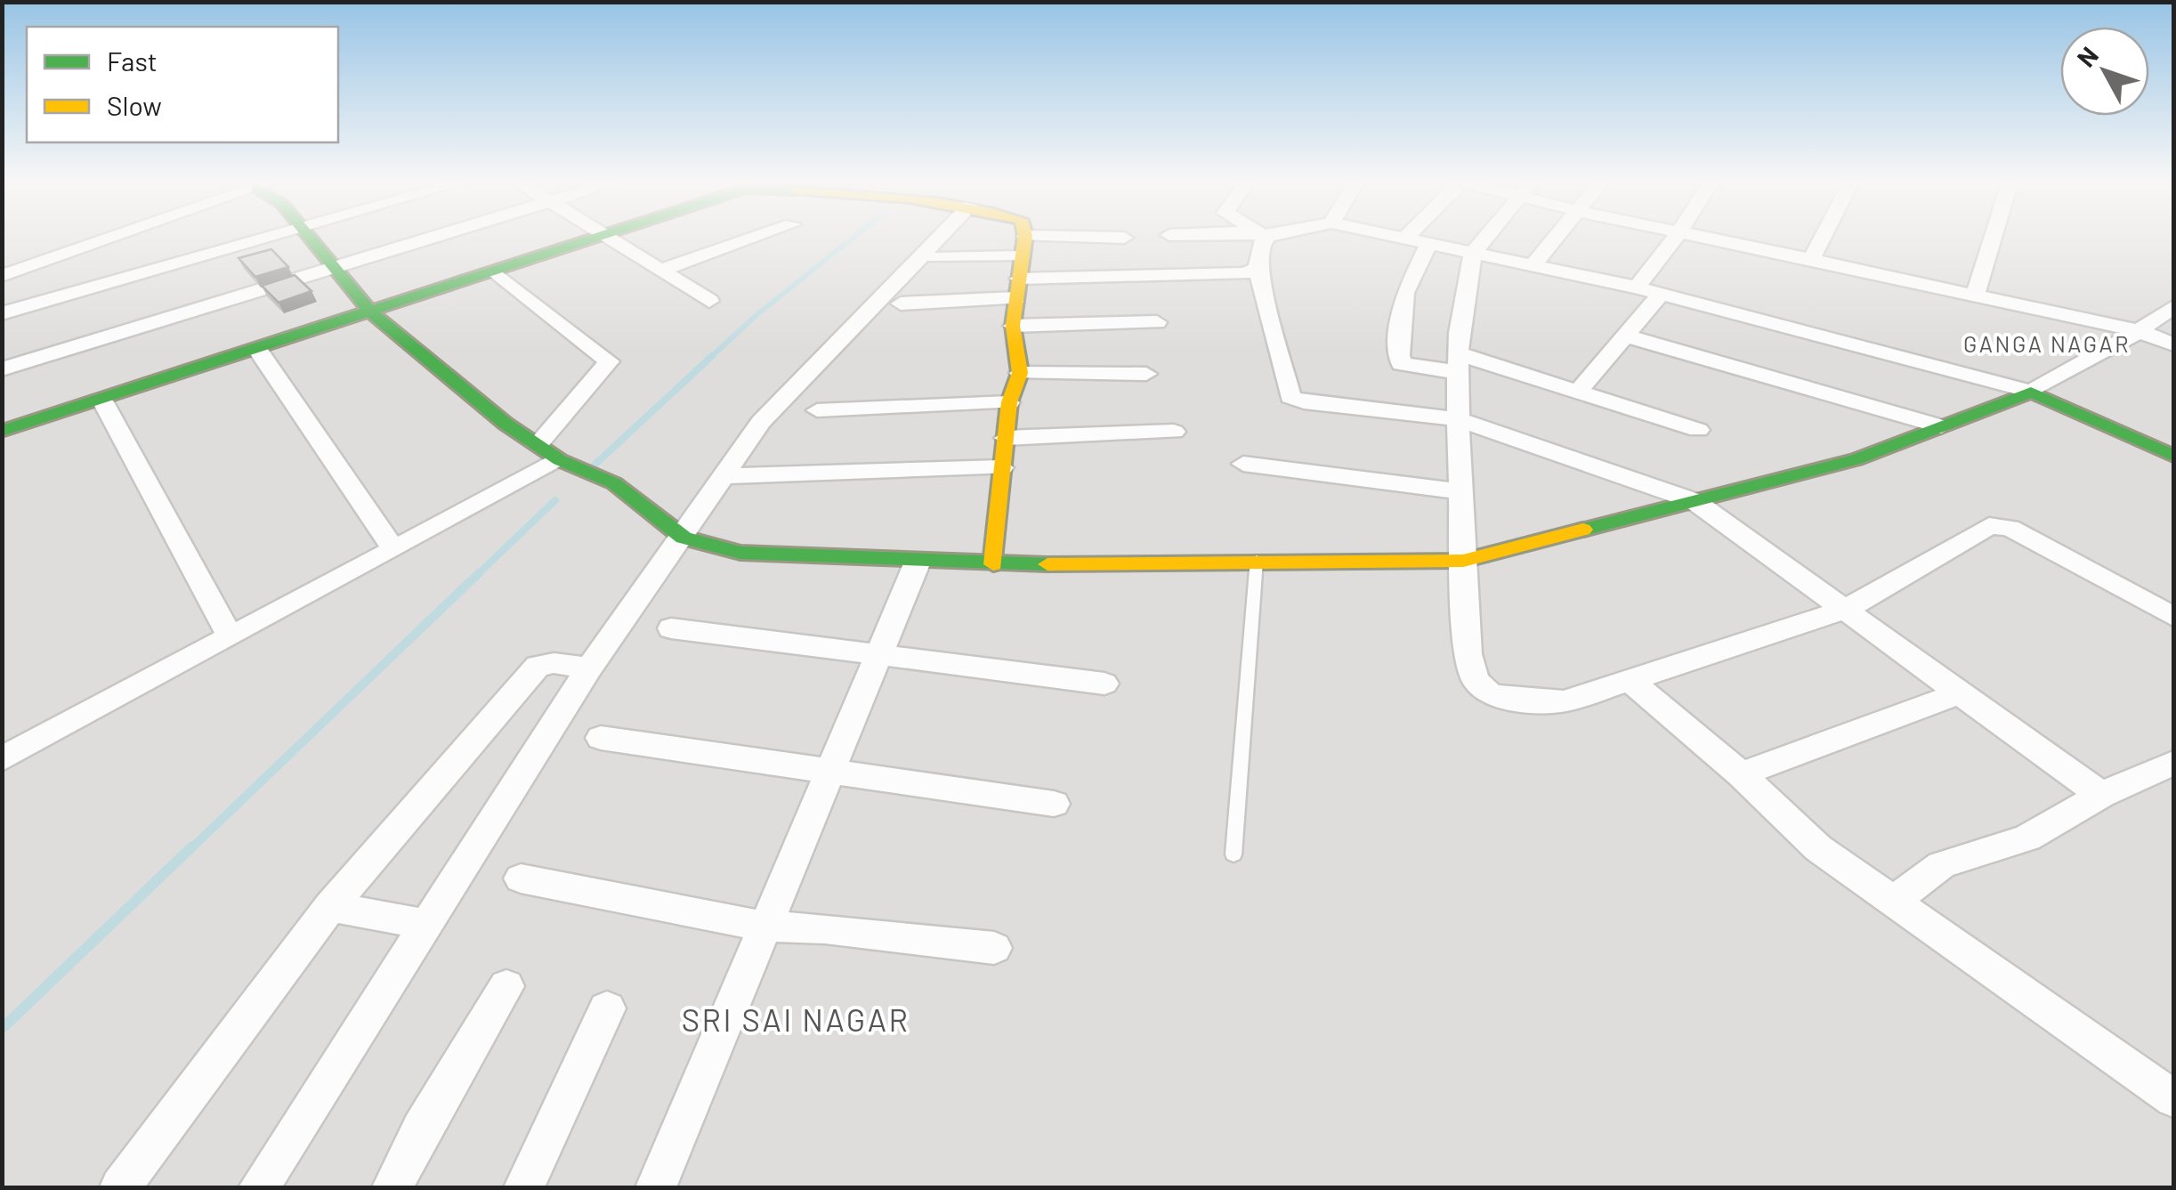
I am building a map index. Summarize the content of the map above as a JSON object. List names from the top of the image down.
{
  "districts": ["GANGA NAGAR", "SRI SAI NAGAR"],
  "legend": ["Fast", "Slow"],
  "north": "top left"
}
